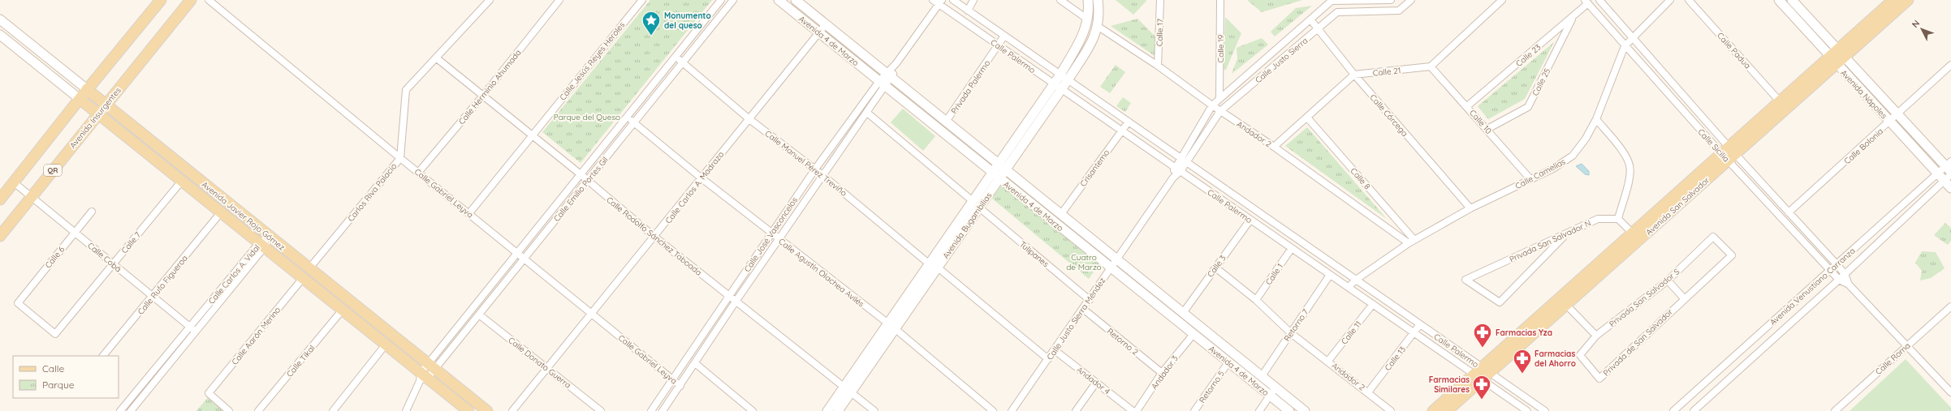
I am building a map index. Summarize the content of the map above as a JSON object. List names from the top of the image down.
{
  "streets": {
    "main road": [
      "Avenida 4 de Marzo",
      "Avenida Nápoles",
      "Avenida Insurgentes",
      "QR",
      "Avenida San Salvador",
      "Avenida Javier Rojo Gómez",
      "Avenida Bugambilias"
    ],
    "street": [
      "Calle 17",
      "Calle 19",
      "Calle Padua",
      "Calle 23",
      "Calle Palermo",
      "Calle Justo Sierra",
      "Calle Jesús Reyes Heroles",
      "Calle 21",
      "Calle 25",
      "Calle Herminio Ahumada",
      "Privada Palermo",
      "Calle Córcega",
      "Calle 10",
      "Andador 2",
      "Calle Sicilia",
      "Calle Bolonia",
      "Calle Manuel Pérez Treviño",
      "Crisantemo",
      "Calle Camelias",
      "Calle 8",
      "Calle Carlos A. Madrazo",
      "Calle Emilio Portes Gil",
      "Carlos Riva Palacio",
      "Calle Gabriel Leyva",
      "Calle José Vasconcelos",
      "Calle Rodolfo Sánchez Taboada",
      "Privada San Salvador N",
      "Calle 7",
      "Tulipanes",
      "Calle 6",
      "Calle Cobá",
      "Calle 3",
      "Calle Agustín Olachea Avilés",
      "Calle Carlos A. Vidal",
      "Calle 1",
      "Calle Rufo Figueroa",
      "Avenida Venustiano Carranza",
      "Privada San Salvador S",
      "Calle Justo Sierra Méndez",
      "Retorno 7",
      "Calle 11",
      "Calle Aarón Merino",
      "Retorno 2",
      "Privada de San Salvador",
      "Calle 13",
      "Calle Roma",
      "Calle Tikal",
      "Calle Donato Guerra",
      "Andador 3",
      "Andador 4",
      "Retorno 5"
    ]
  },
  "crossings": [
    ["Calle 17", "Andador 2"],
    ["Avenida 4 de Marzo", "Privada Palermo"],
    ["Avenida 4 de Marzo", "Crisantemo"],
    ["Avenida 4 de Marzo", "Calle Carlos A. Madrazo"],
    ["Avenida 4 de Marzo", "Avenida Bugambilias"],
    ["Avenida 4 de Marzo", "Calle José Vasconcelos"],
    ["Avenida 4 de Marzo", "Calle 3"],
    ["Avenida 4 de Marzo", "Calle Justo Sierra Méndez"],
    ["Avenida 4 de Marzo", "Retorno 7"],
    ["Avenida 4 de Marzo", "Andador 3"],
    ["Avenida 4 de Marzo", "Retorno 5"],
    ["Calle 19", "Calle Justo Sierra"],
    ["Calle Padua", "Avenida San Salvador"],
    ["Calle 23", "Calle 25"],
    ["Calle 23", "Calle 10"],
    ["Calle 23", "Calle Sicilia"],
    ["Calle Palermo", "Calle Justo Sierra"],
    ["Calle Palermo", "Privada Palermo"],
    ["Calle Palermo", "Crisantemo"],
    ["Calle Palermo", "Calle Camelias"],
    ["Calle Palermo", "Avenida San Salvador"],
    ["Calle Palermo", "Avenida Bugambilias"],
    ["Calle Palermo", "Calle José Vasconcelos"],
    ["Calle Palermo", "Calle 3"],
    ["Calle Palermo", "Calle 1"],
    ["Calle Palermo", "Calle Justo Sierra Méndez"],
    ["Calle Palermo", "Retorno 7"],
    ["Calle Palermo", "Calle 11"],
    ["Calle Palermo", "Calle 13"],
    ["Calle Justo Sierra", "Calle Córcega"],
    ["Calle Justo Sierra", "Andador 2"],
    ["Calle Justo Sierra", "Calle Justo Sierra Méndez"],
    ["Calle Jesús Reyes Heroles", "Calle Gabriel Leyva"],
    ["Calle Jesús Reyes Heroles", "Calle Rodolfo Sánchez Taboada"],
    ["Calle 21", "Calle Córcega"],
    ["Calle 21", "Calle 10"],
    ["Calle 25", "Calle 10"],
    ["Calle Herminio Ahumada", "Calle Gabriel Leyva"],
    ["Calle Herminio Ahumada", "Calle Rodolfo Sánchez Taboada"],
    ["Avenida Nápoles", "Calle Bolonia"],
    ["Avenida Nápoles", "Avenida San Salvador"],
    ["Avenida Nápoles", "Avenida Venustiano Carranza"],
    ["Calle Córcega", "Calle Camelias"],
    ["Avenida Insurgentes", "Avenida Javier Rojo Gómez"],
    ["Avenida Insurgentes", "Calle Cobá"],
    ["Calle 10", "Calle Camelias"],
    ["Andador 2", "Calle Camelias"],
    ["Andador 2", "Calle 8"],
    ["Andador 2", "Avenida Bugambilias"],
    ["Andador 2", "Calle 3"],
    ["Andador 2", "Calle 1"],
    ["Andador 2", "Retorno 7"],
    ["Andador 2", "Calle 11"],
    ["Andador 2", "Calle 13"],
    ["Calle Sicilia", "Calle Bolonia"],
    ["Calle Sicilia", "Calle Camelias"],
    ["Calle Sicilia", "Avenida San Salvador"],
    ["Calle Sicilia", "Avenida Venustiano Carranza"],
    ["Calle Sicilia", "Calle Roma"],
    ["Calle Manuel Pérez Treviño", "Calle Carlos A. Madrazo"],
    ["Calle Manuel Pérez Treviño", "Calle Emilio Portes Gil"],
    ["Calle Manuel Pérez Treviño", "Avenida Bugambilias"],
    ["Calle Manuel Pérez Treviño", "Calle José Vasconcelos"],
    ["Calle Manuel Pérez Treviño", "Calle Justo Sierra Méndez"],
    ["Calle Camelias", "Calle 8"],
    ["Calle Carlos A. Madrazo", "Calle Gabriel Leyva"],
    ["Calle Carlos A. Madrazo", "Calle Rodolfo Sánchez Taboada"],
    ["Calle Carlos A. Madrazo", "Calle Agustín Olachea Avilés"],
    ["Calle Carlos A. Madrazo", "Calle Donato Guerra"],
    ["Calle Emilio Portes Gil", "Calle Gabriel Leyva"],
    ["Calle Emilio Portes Gil", "Avenida Javier Rojo Gómez"],
    ["Calle Emilio Portes Gil", "Calle Rodolfo Sánchez Taboada"],
    ["Calle Emilio Portes Gil", "Calle Agustín Olachea Avilés"],
    ["Calle Emilio Portes Gil", "Calle Donato Guerra"],
    ["Carlos Riva Palacio", "Calle Gabriel Leyva"],
    ["Carlos Riva Palacio", "Avenida Javier Rojo Gómez"],
    ["Carlos Riva Palacio", "Calle Rodolfo Sánchez Taboada"],
    ["Calle Gabriel Leyva", "Calle José Vasconcelos"],
    ["Avenida Javier Rojo Gómez", "Calle 7"],
    ["Avenida Javier Rojo Gómez", "Calle Carlos A. Vidal"],
    ["Avenida Javier Rojo Gómez", "Calle Rufo Figueroa"],
    ["Avenida Javier Rojo Gómez", "Calle Aarón Merino"],
    ["Avenida Javier Rojo Gómez", "Calle Tikal"],
    ["Avenida Bugambilias", "Calle Rodolfo Sánchez Taboada"],
    ["Avenida Bugambilias", "Tulipanes"],
    ["Avenida Bugambilias", "Calle Agustín Olachea Avilés"],
    ["Calle José Vasconcelos", "Calle Rodolfo Sánchez Taboada"],
    ["Calle José Vasconcelos", "Tulipanes"],
    ["Calle José Vasconcelos", "Calle Agustín Olachea Avilés"],
    ["Calle 7", "Calle 6"],
    ["Calle 7", "Calle Cobá"],
    ["Tulipanes", "Calle Justo Sierra Méndez"],
    ["Calle 6", "Calle Cobá"],
    ["Calle Cobá", "Calle Carlos A. Vidal"],
    ["Calle Cobá", "Calle Rufo Figueroa"],
    ["Privada San Salvador S", "Privada de San Salvador"],
    ["Calle Justo Sierra Méndez", "Retorno 2"],
    ["Calle Justo Sierra Méndez", "Andador 4"],
    ["Retorno 2", "Andador 3"]
  ],
  "parks": ["Parque del Queso", "Cuatro de Marzo"],
  "places": {
    "place": ["Monumento del queso"],
    "pharmacy": ["Farmacias Yza", "Farmacias del Ahorro", "Farmacias Similares"]
  },
  "legend": ["Calle", "Parque"],
  "north": "top left"
}
